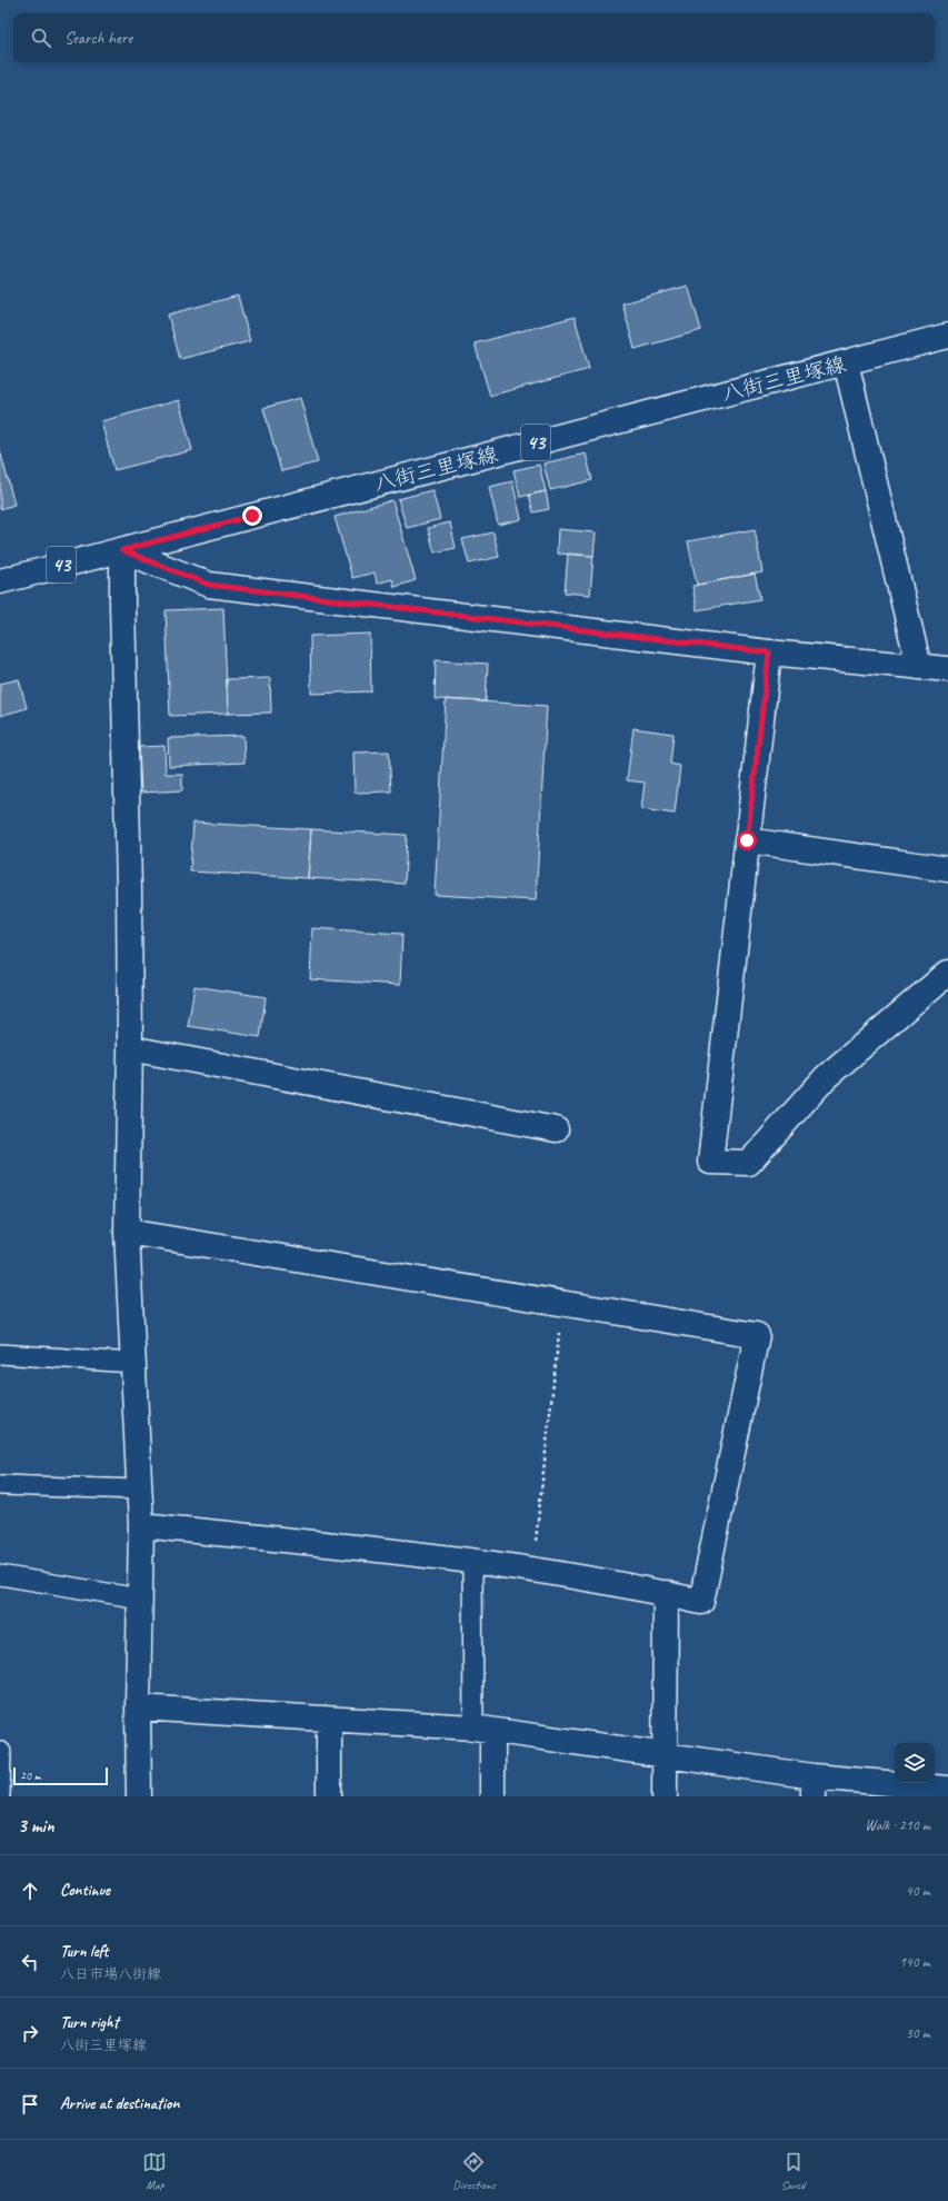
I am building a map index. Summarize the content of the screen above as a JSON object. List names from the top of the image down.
{
  "streets": {
    "street": ["八街三里塚線", "43"]
  },
  "scale_bar": "20 m",
  "page": {
    "search": "Search here",
    "scale": "20 m",
    "heading": ["3 min", "Walk · 210 m"],
    "list": [
      ["Continue", "40 m"],
      ["Turn left", "八日市場八街線", "140 m"],
      ["Turn right", "八街三里塚線", "30 m"],
      "Arrive at destination"
    ],
    "nav": ["Map", "Directions", "Saved"]
  }
}
